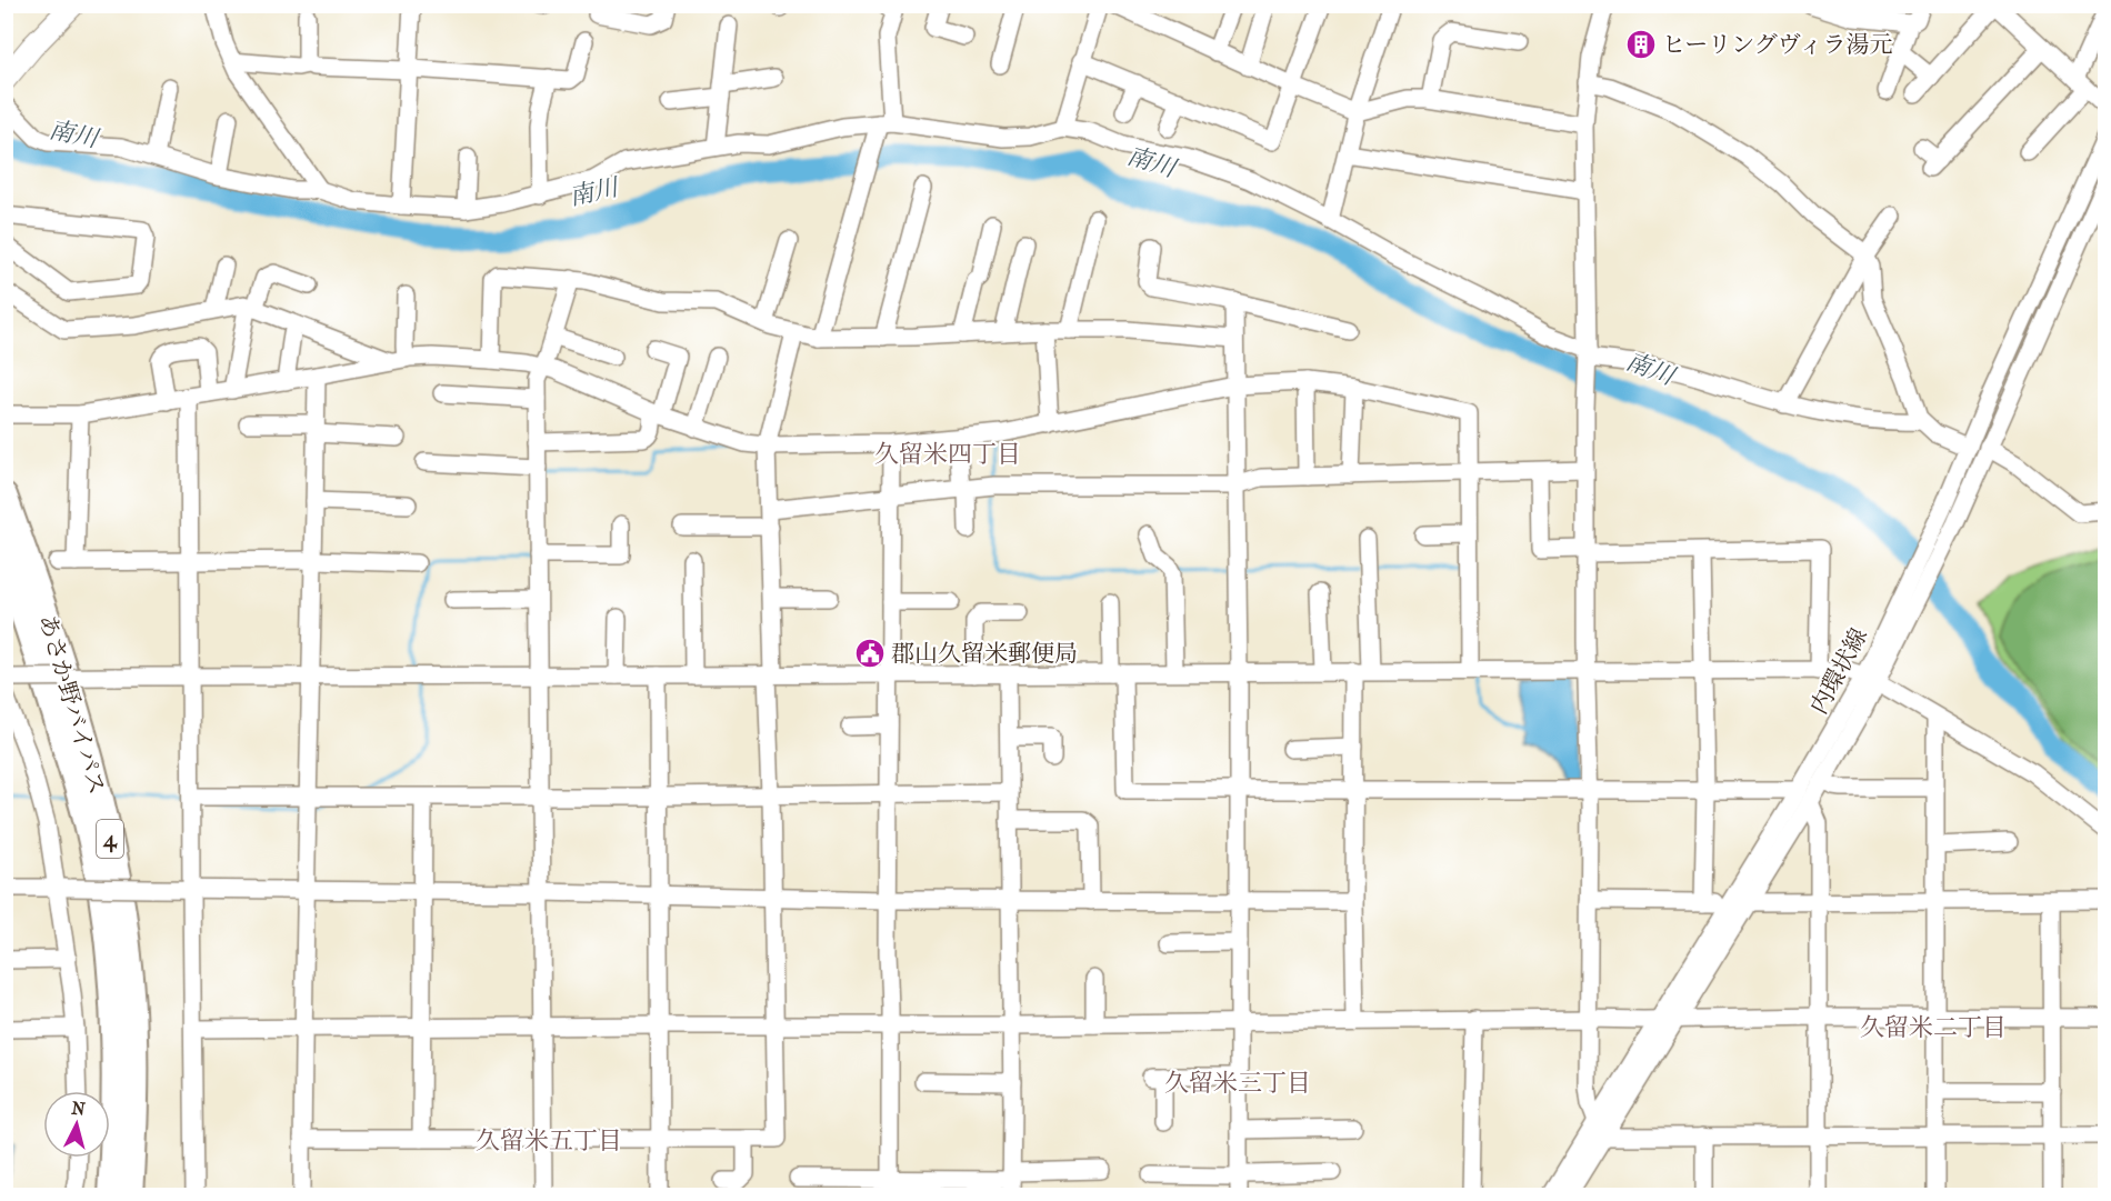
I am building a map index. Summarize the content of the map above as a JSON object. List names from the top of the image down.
{
  "streets": {
    "highway": ["あさか野バイパス", "4"],
    "street": ["内環状線"]
  },
  "districts": [
    "久留米四丁目",
    "久留米二丁目",
    "久留米三丁目",
    "久留米五丁目"
  ],
  "water": ["南川"],
  "places": {
    "building": ["ヒーリングヴィラ湯元"],
    "public building": ["郡山久留米郵便局"]
  },
  "north": "top"
}
